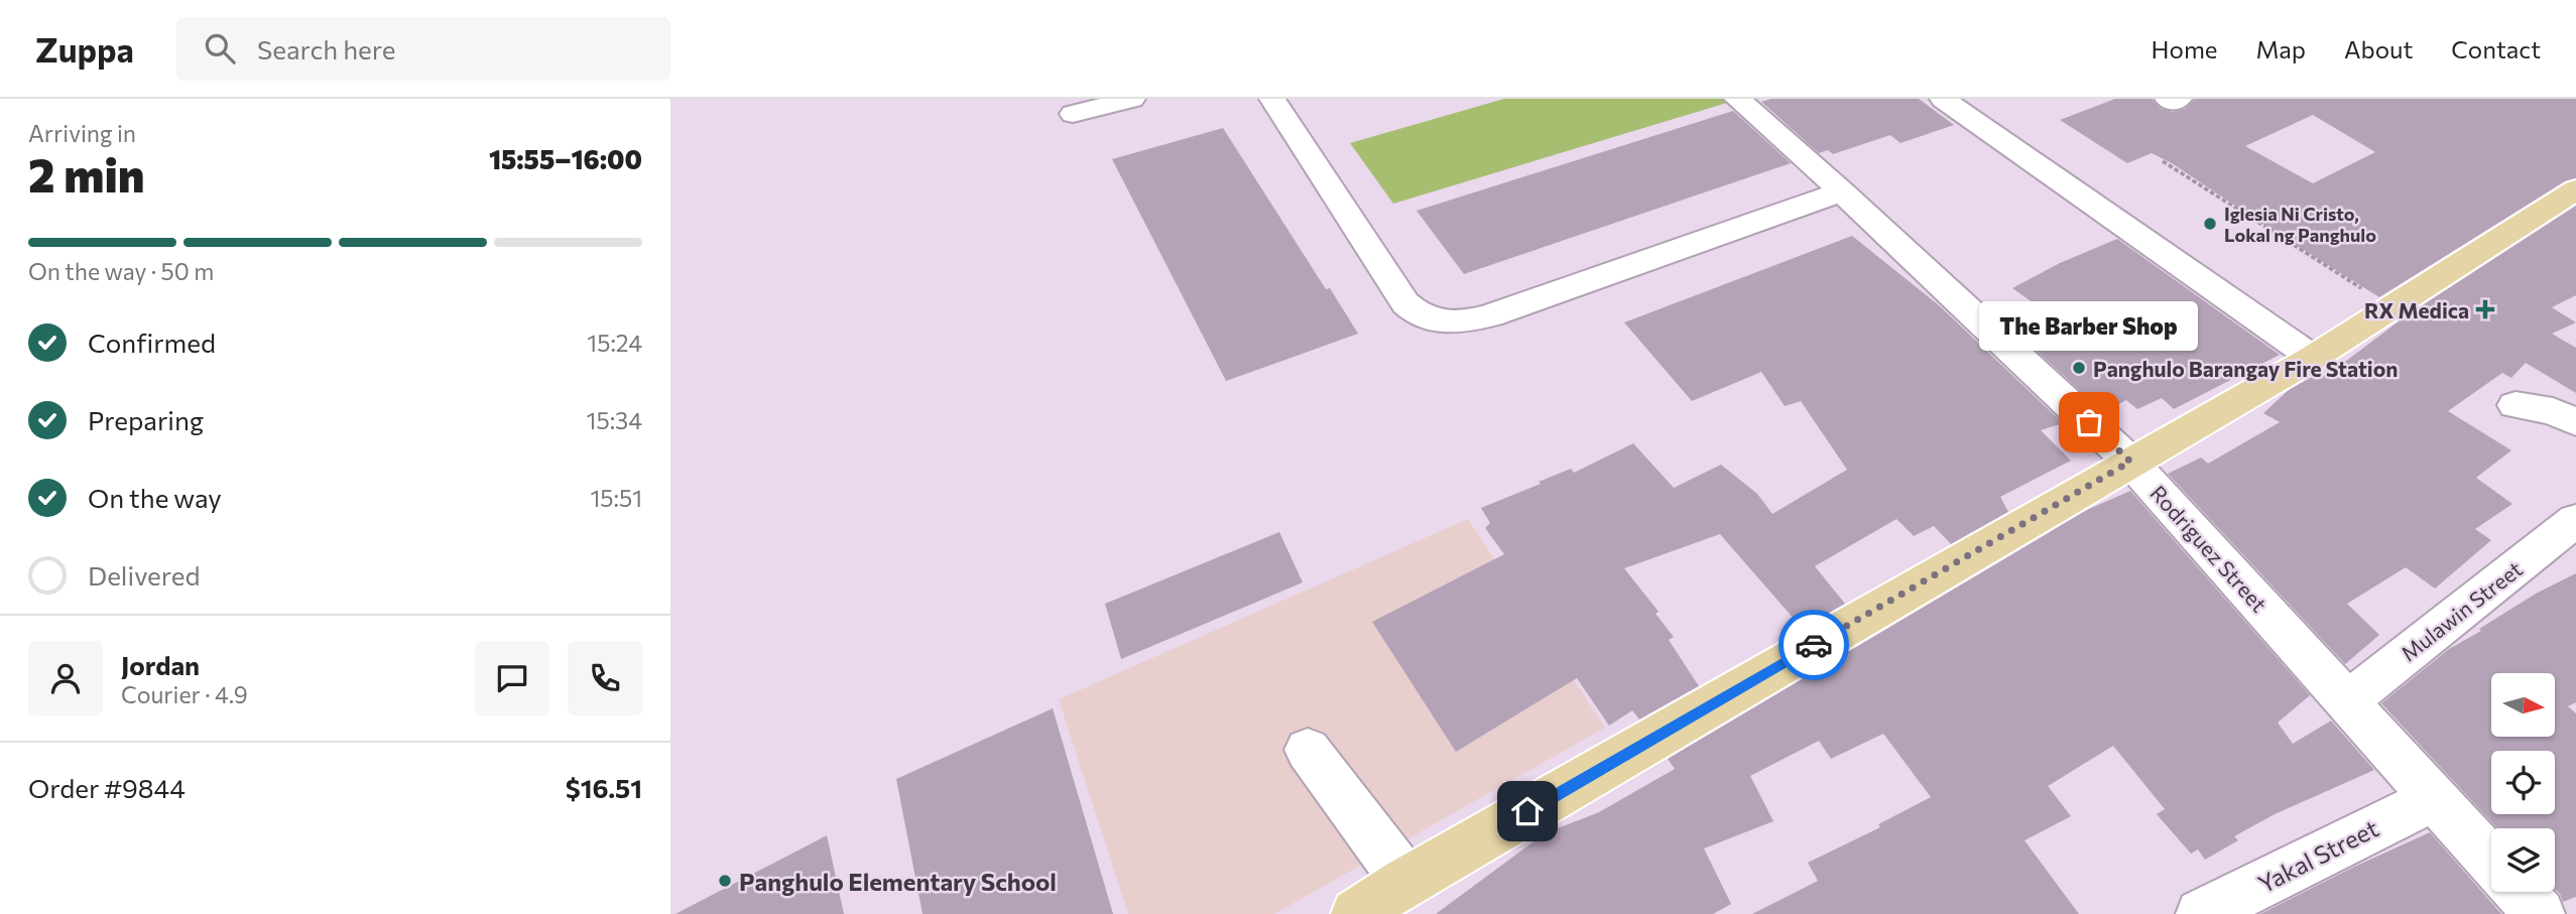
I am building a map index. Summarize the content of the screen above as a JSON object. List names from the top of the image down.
{
  "streets": {
    "street": ["Rodriguez Street", "Mulawin Street", "Yakal Street"]
  },
  "crossings": [
    ["Rodriguez Street", "Mulawin Street"],
    ["Rodriguez Street", "Yakal Street"]
  ],
  "places": {
    "other": [
      "Iglesia Ni Cristo, Lokal ng Panghulo",
      "Panghulo Barangay Fire Station",
      "The Barber Shop",
      "Panghulo Elementary School"
    ],
    "health": ["RX Medica"]
  },
  "north": "right",
  "page": {
    "header": "Zuppa",
    "search": "Search here",
    "nav": [
      "Home",
      "Map",
      "About",
      "Contact"
    ],
    "heading": ["2 min", "Arriving in", "15:55–16:00"],
    "panel": [
      "Jordan",
      "Courier · 4.9",
      "Order #9844",
      "$16.51"
    ],
    "bar": "On the way · 50 m",
    "bubble": "The Barber Shop",
    "list": [
      ["Confirmed", "15:24"],
      ["Preparing", "15:34"],
      ["On the way", "15:51"],
      "Delivered"
    ]
  }
}
